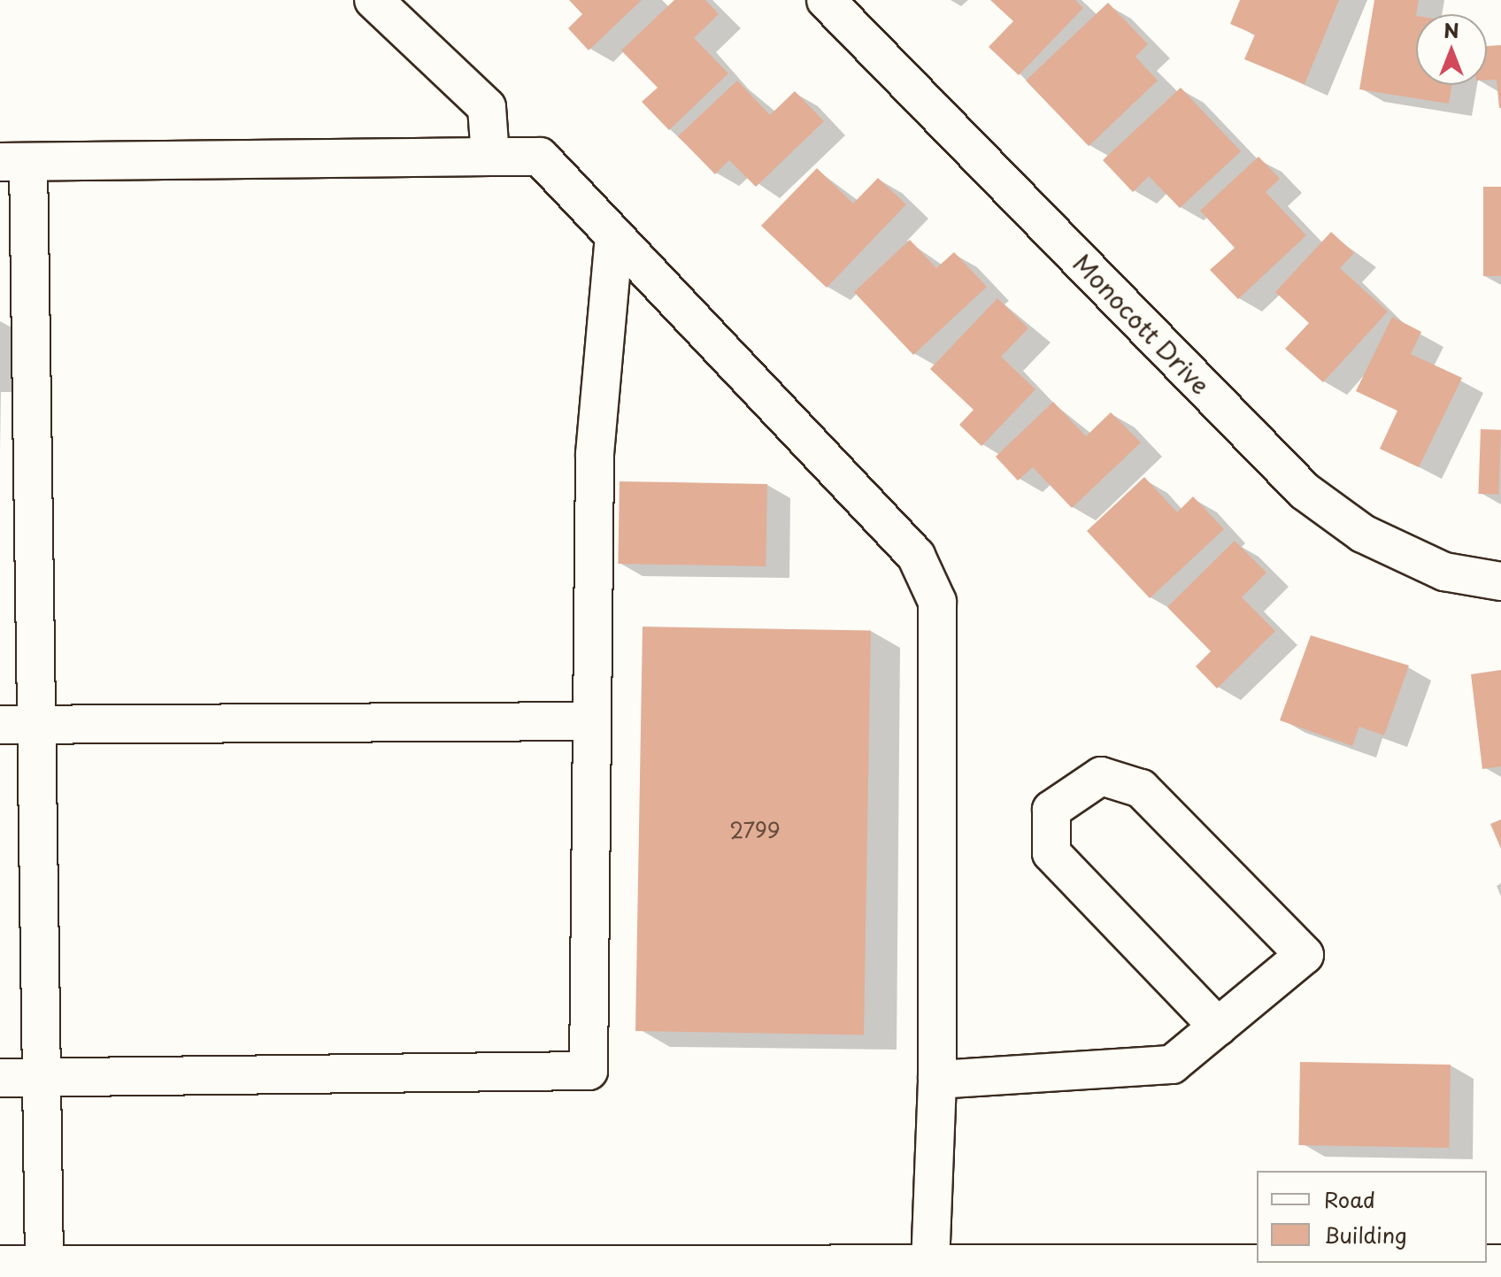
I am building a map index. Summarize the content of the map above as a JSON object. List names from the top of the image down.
{
  "streets": {
    "street": ["Monocott Drive"]
  },
  "house_numbers": ["2799"],
  "legend": ["Road", "Building"],
  "north": "top"
}
